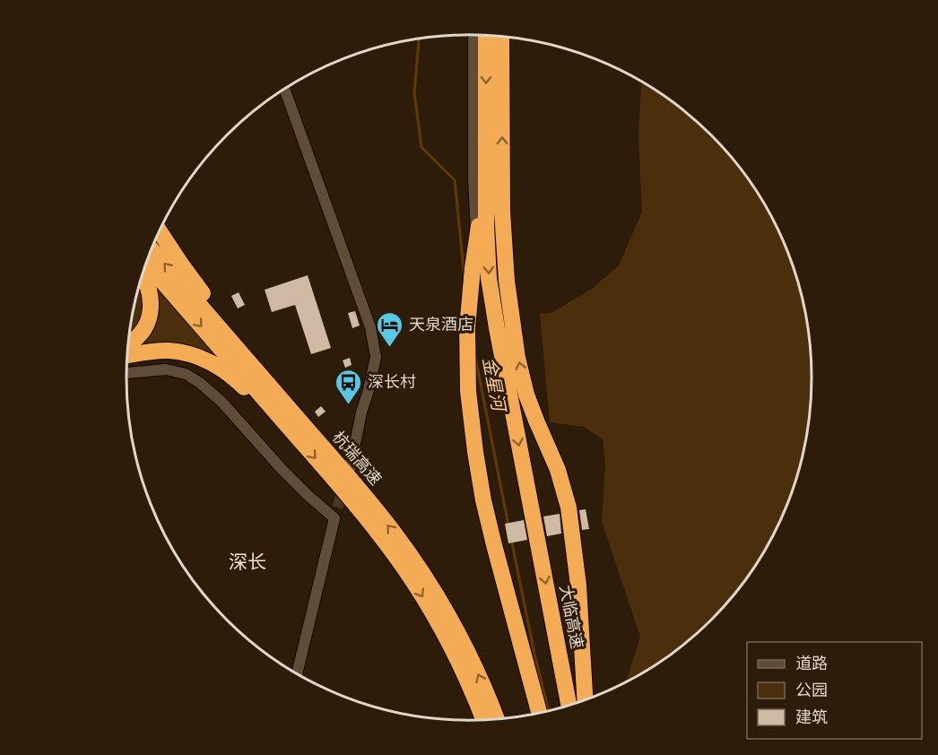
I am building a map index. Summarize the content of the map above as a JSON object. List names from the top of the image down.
{
  "streets": {
    "highway": ["杭瑞高速", "大临高速"]
  },
  "districts": ["深长"],
  "water": ["金星河"],
  "places": {
    "hotel": ["天泉酒店"],
    "bus stop": ["深长村"]
  },
  "legend": ["道路", "公园", "建筑"]
}
